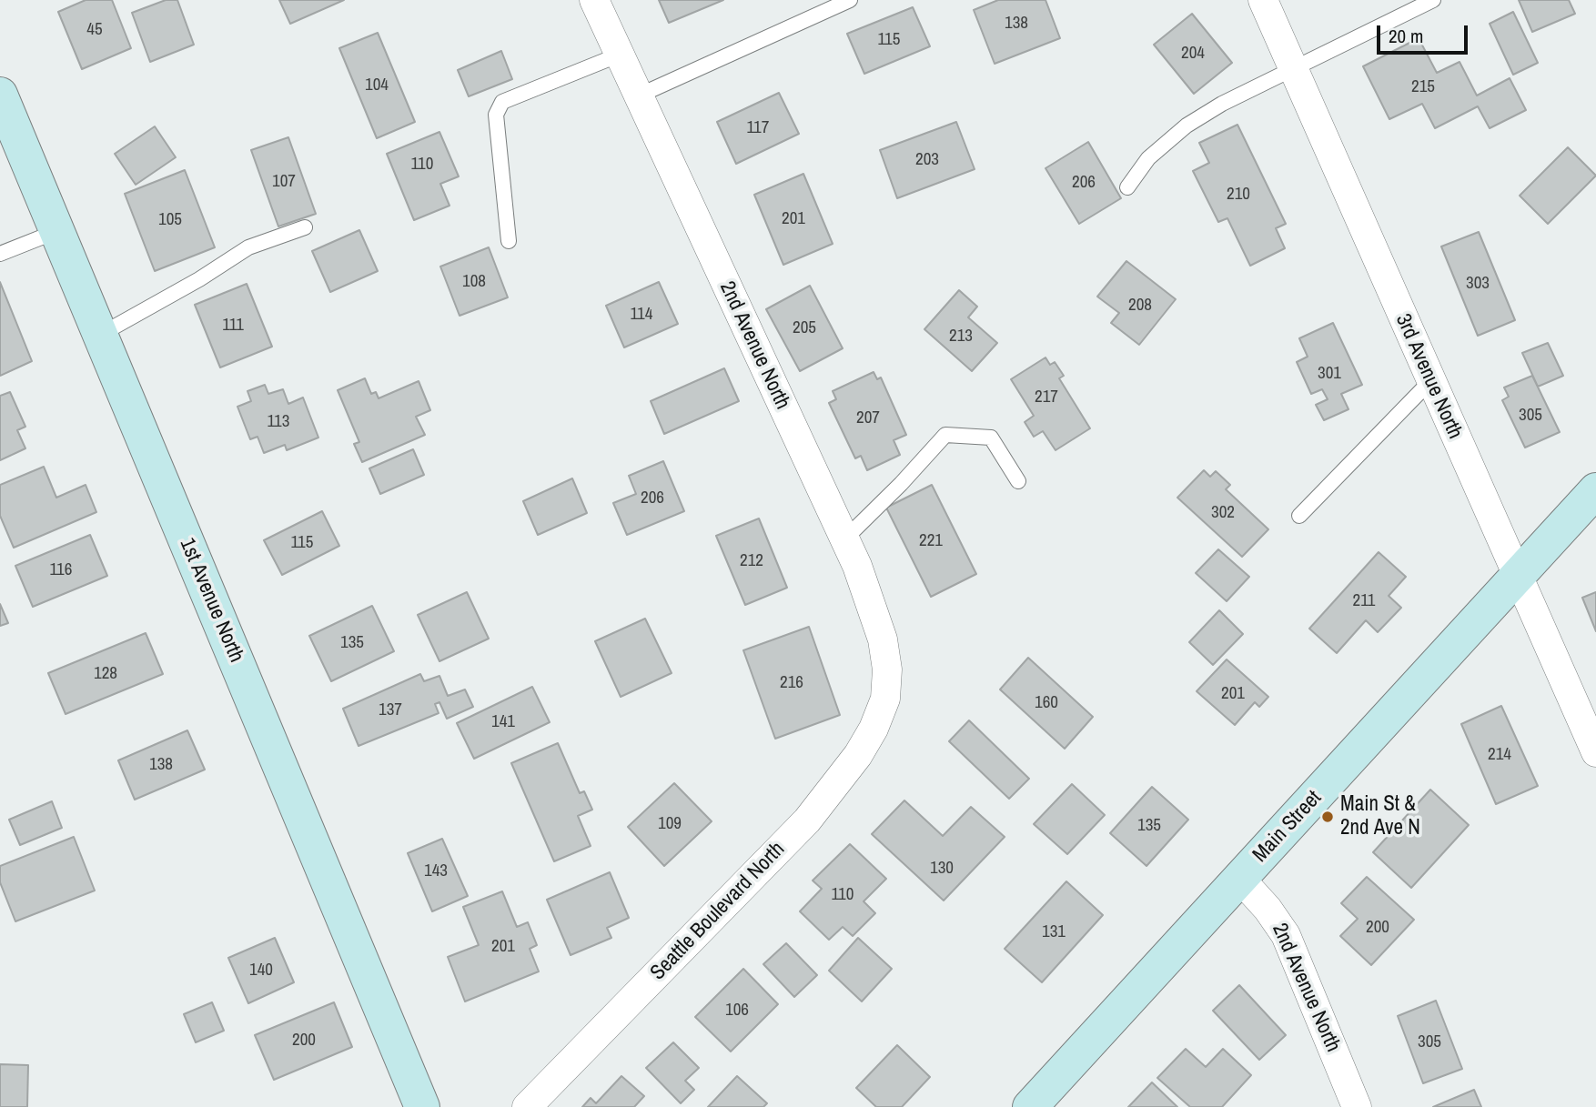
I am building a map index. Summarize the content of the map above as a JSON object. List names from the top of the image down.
{
  "streets": {
    "street": [
      "2nd Avenue North",
      "3rd Avenue North",
      "1st Avenue North",
      "Main Street",
      "Seattle Boulevard North"
    ]
  },
  "crossings": [
    ["2nd Avenue North", "Main Street"],
    ["2nd Avenue North", "Seattle Boulevard North"],
    ["3rd Avenue North", "Main Street"]
  ],
  "places": ["Main St & 2nd Ave N"],
  "house_numbers": [
    "138",
    "45",
    "115",
    "204",
    "104",
    "215",
    "117",
    "203",
    "110",
    "107",
    "206",
    "210",
    "201",
    "105",
    "108",
    "303",
    "208",
    "114",
    "111",
    "205",
    "213",
    "301",
    "217",
    "305",
    "207",
    "113",
    "206",
    "302",
    "221",
    "115",
    "212",
    "116",
    "211",
    "135",
    "128",
    "216",
    "201",
    "160",
    "137",
    "141",
    "214",
    "138",
    "109",
    "135",
    "130",
    "143",
    "110",
    "200",
    "131",
    "201",
    "140",
    "106",
    "200",
    "305"
  ],
  "scale_bar": "20 m"
}
